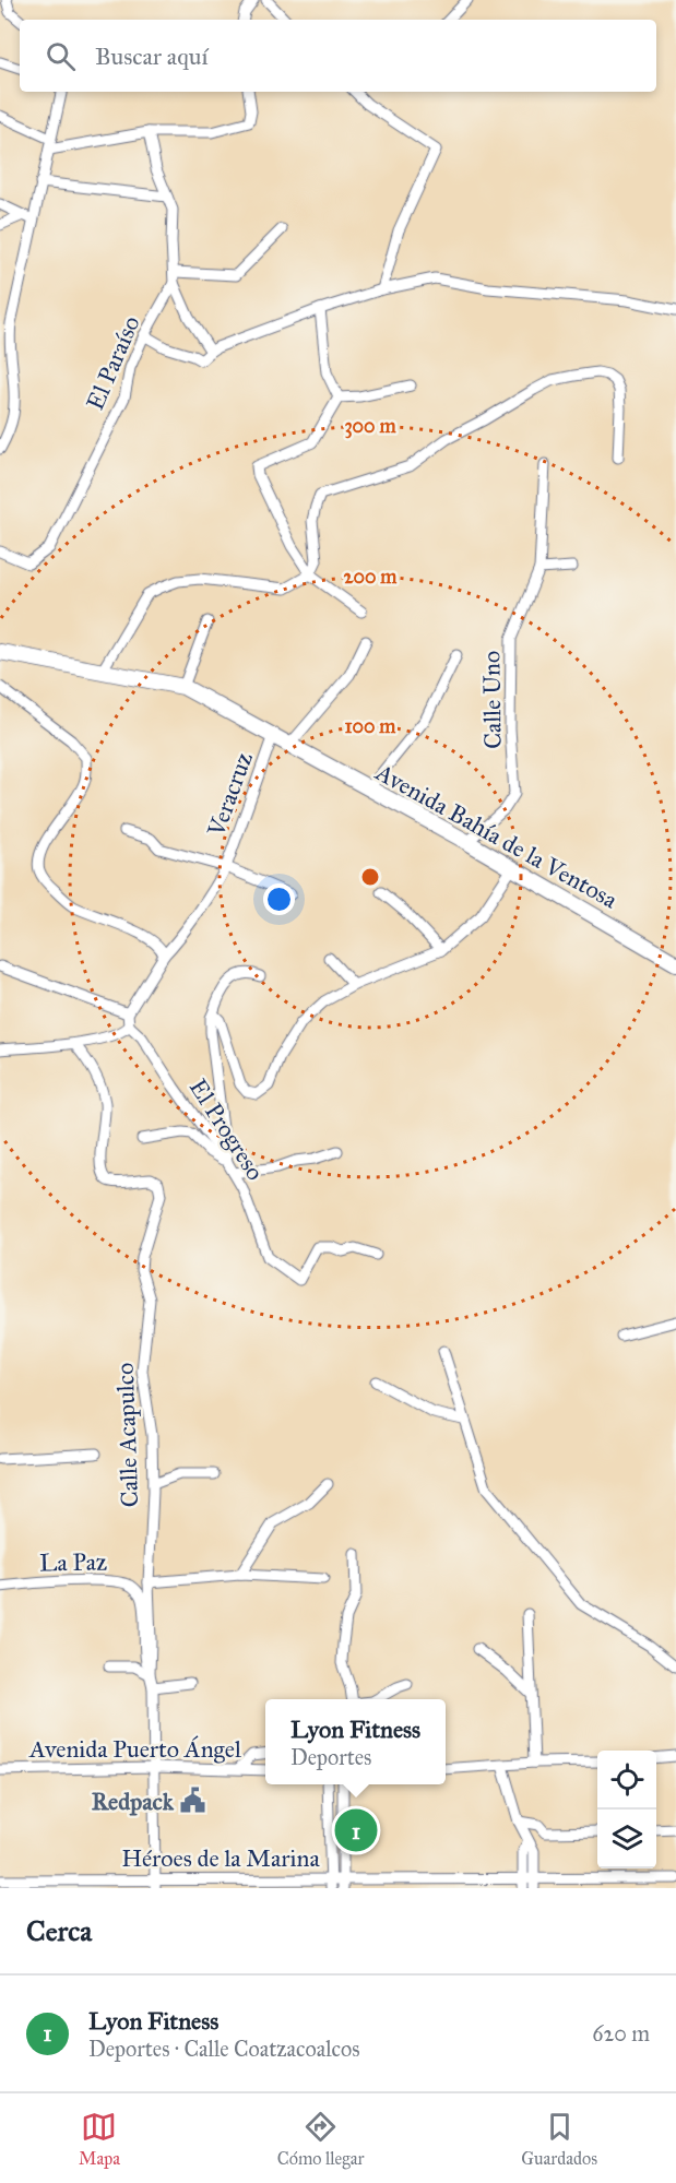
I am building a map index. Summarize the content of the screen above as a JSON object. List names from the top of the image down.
{
  "streets": {
    "main road": ["Avenida Bahía de la Ventosa"],
    "street": [
      "El Paraíso",
      "Calle Uno",
      "Veracruz",
      "El Progreso",
      "Calle Acapulco",
      "La Paz",
      "Avenida Puerto Ángel",
      "Héroes de la Marina"
    ]
  },
  "crossings": [
    ["Calle Uno", "Avenida Bahía de la Ventosa"],
    ["Veracruz", "Avenida Bahía de la Ventosa"],
    ["Calle Acapulco", "La Paz"],
    ["Calle Acapulco", "Avenida Puerto Ángel"],
    ["Calle Acapulco", "Héroes de la Marina"]
  ],
  "places": {
    "public building": ["Redpack"]
  },
  "page": {
    "search": "Buscar aquí",
    "popup": ["Lyon Fitness", "Deportes"],
    "pins": "1",
    "heading": "Cerca",
    "list": [
      {
        "mark": "1",
        "name": "Lyon Fitness",
        "note": "Deportes · Calle Coatzacoalcos",
        "value": "620 m"
      }
    ],
    "nav": ["Mapa", "Cómo llegar", "Guardados"]
  },
  "rings": ["300 m", "200 m", "100 m"]
}
